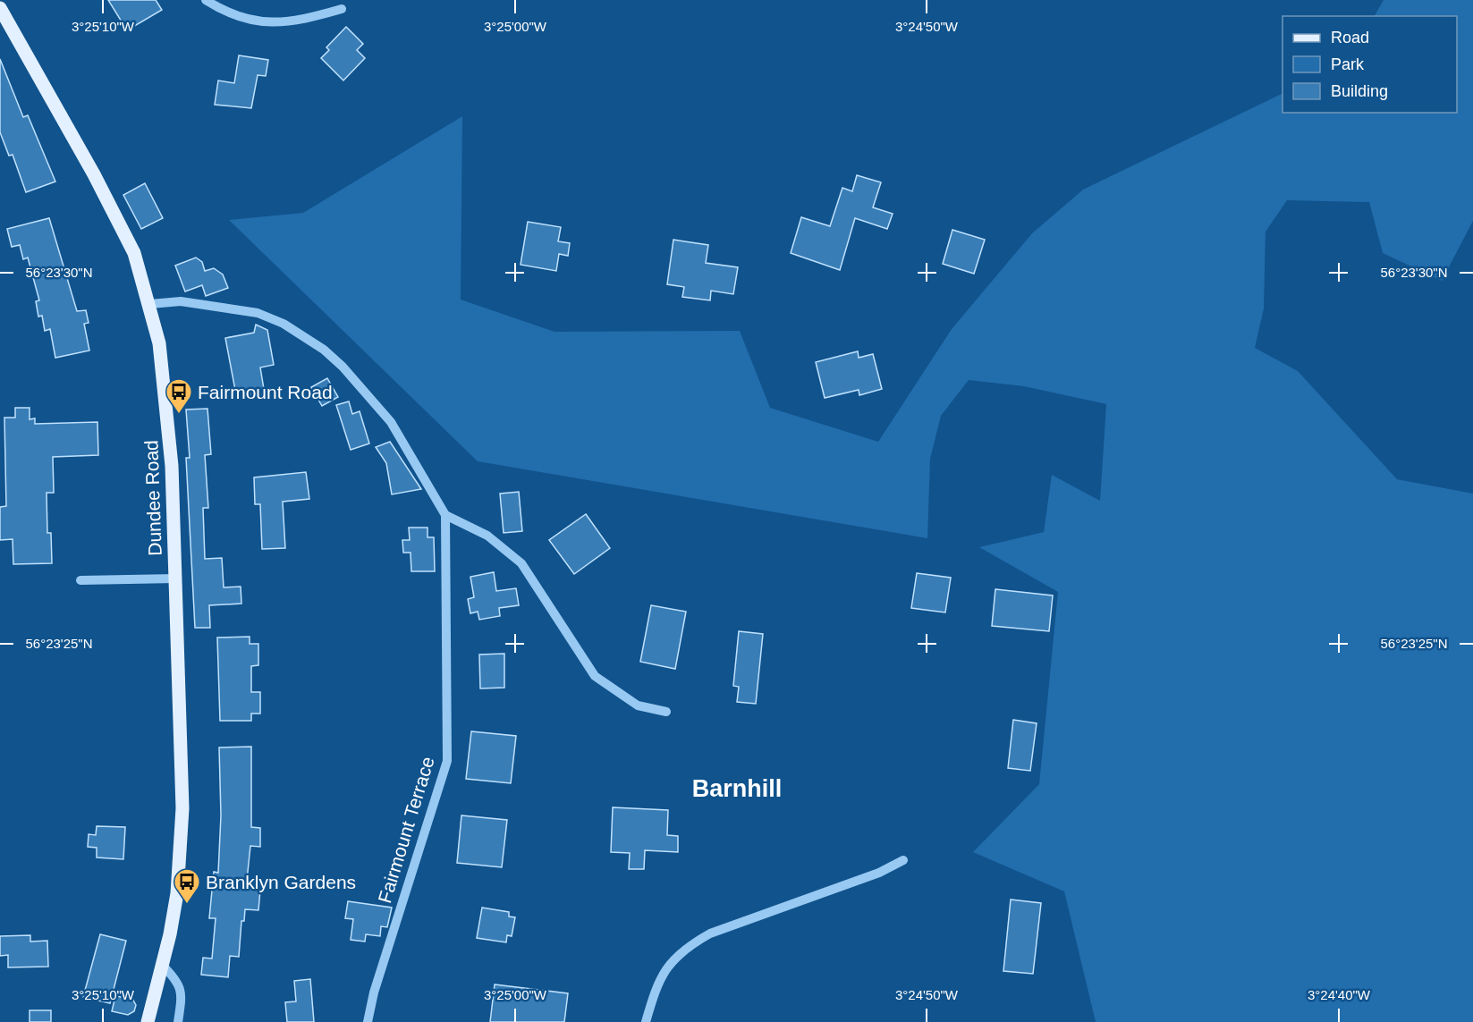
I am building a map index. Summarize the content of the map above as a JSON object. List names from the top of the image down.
{
  "streets": {
    "main road": ["Dundee Road"],
    "street": ["Fairmount Terrace"]
  },
  "districts": ["Barnhill"],
  "places": {
    "bus stop": ["Fairmount Road", "Branklyn Gardens"]
  },
  "legend": ["Road", "Park", "Building"],
  "coordinates": [
    "3°25'10\"W",
    "3°25'00\"W",
    "3°24'50\"W",
    "56°23'30\"N",
    "56°23'25\"N",
    "3°24'40\"W"
  ]
}
